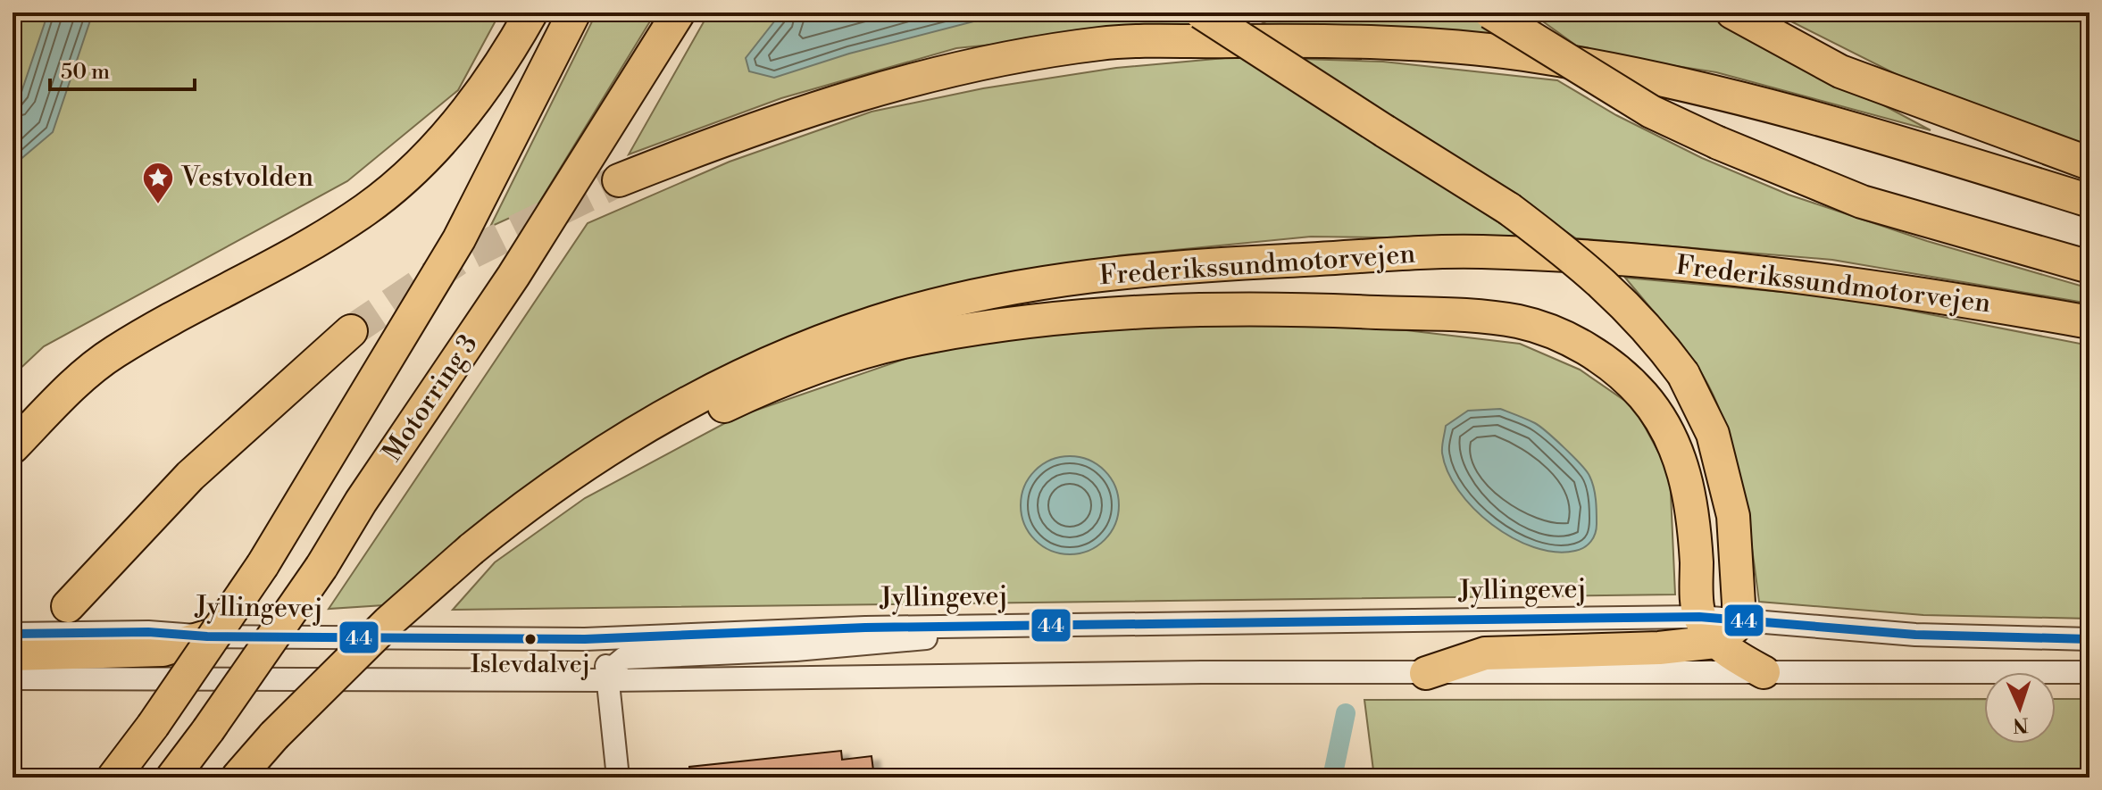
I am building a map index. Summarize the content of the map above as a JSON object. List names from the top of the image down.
{
  "streets": {
    "highway": ["Frederikssundmotorvejen", "Motorring 3"],
    "street": ["Jyllingevej"]
  },
  "places": {
    "place": ["Vestvolden"],
    "other": ["Islevdalvej"]
  },
  "lines": ["transit line 44"],
  "scale_bar": "50 m",
  "north": "bottom"
}
